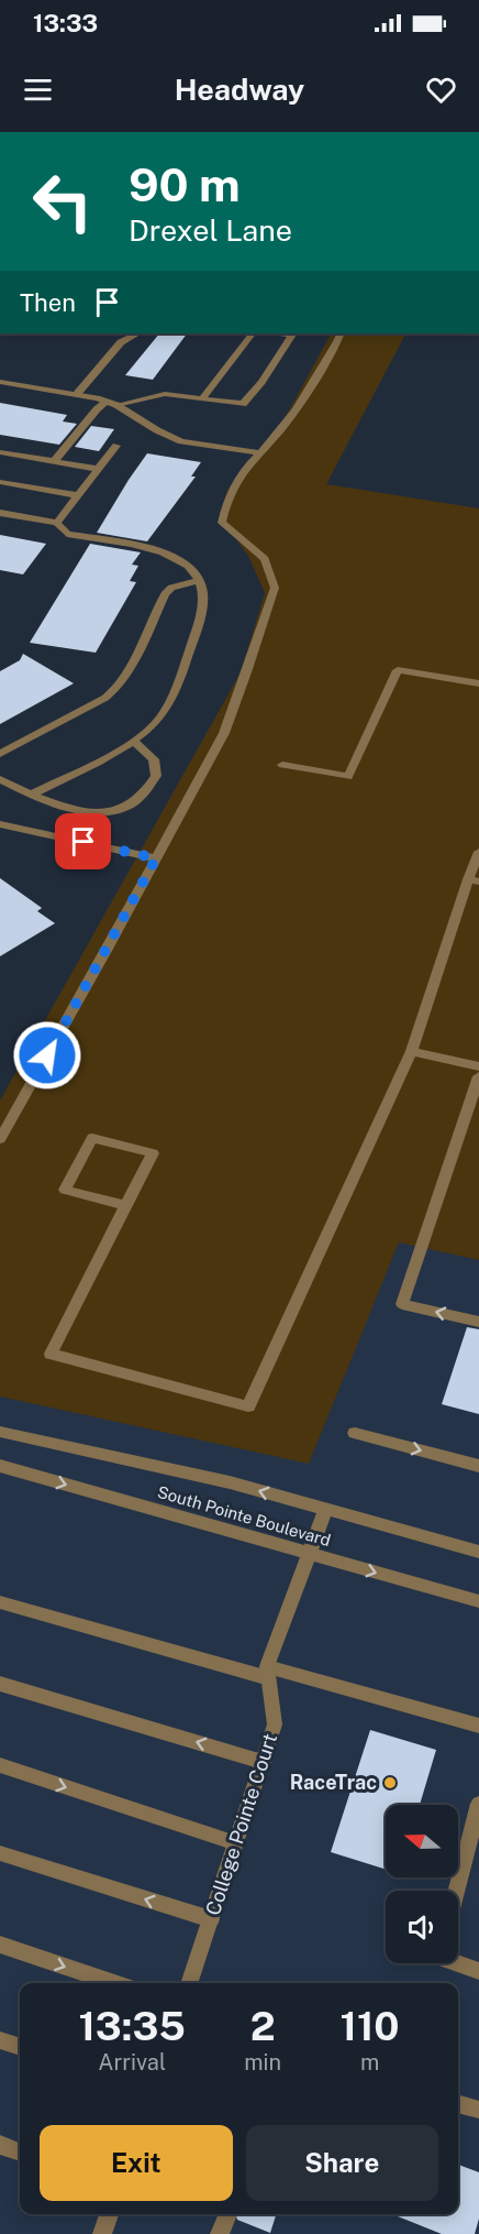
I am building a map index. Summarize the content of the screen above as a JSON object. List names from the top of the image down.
{
  "streets": {
    "street": ["South Pointe Boulevard", "College Pointe Court"]
  },
  "crossings": [
    ["South Pointe Boulevard", "College Pointe Court"]
  ],
  "places": ["RaceTrac"],
  "north": "left",
  "page": {
    "status": "13:33",
    "header": "Headway",
    "turn": ["90 m", "Drexel Lane"],
    "then": "Then",
    "eta": [
      "13:35",
      "Arrival",
      "2",
      "min",
      "110",
      "m"
    ],
    "buttons": ["Exit", "Share"]
  }
}
